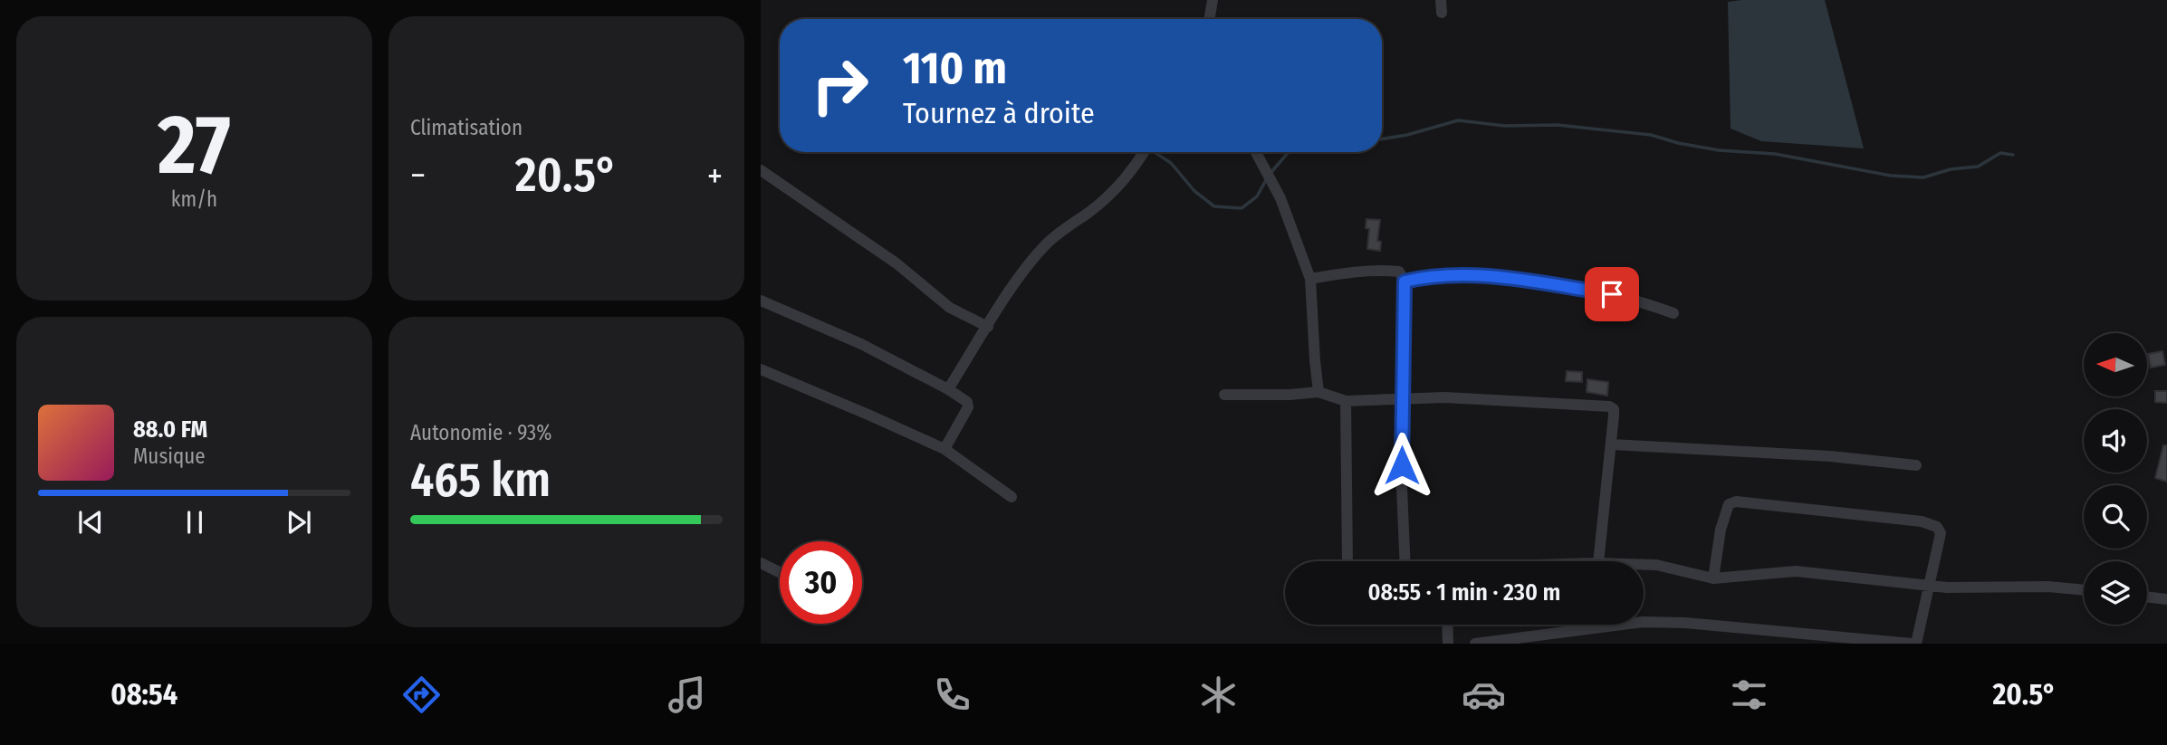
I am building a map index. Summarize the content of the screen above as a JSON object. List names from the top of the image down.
{
  "north": "left",
  "page": {
    "tile": [
      ["27", "km/h"],
      "Climatisation",
      ["Autonomie · 93%", "465 km"]
    ],
    "turn": ["110 m", "Tournez à droite"],
    "heat": ["−", "20.5°", "+"],
    "song": ["88.0 FM", "Musique"],
    "limit": "30",
    "trip": "08:55 · 1 min · 230 m",
    "tabs": ["08:54", "20.5°"]
  }
}
